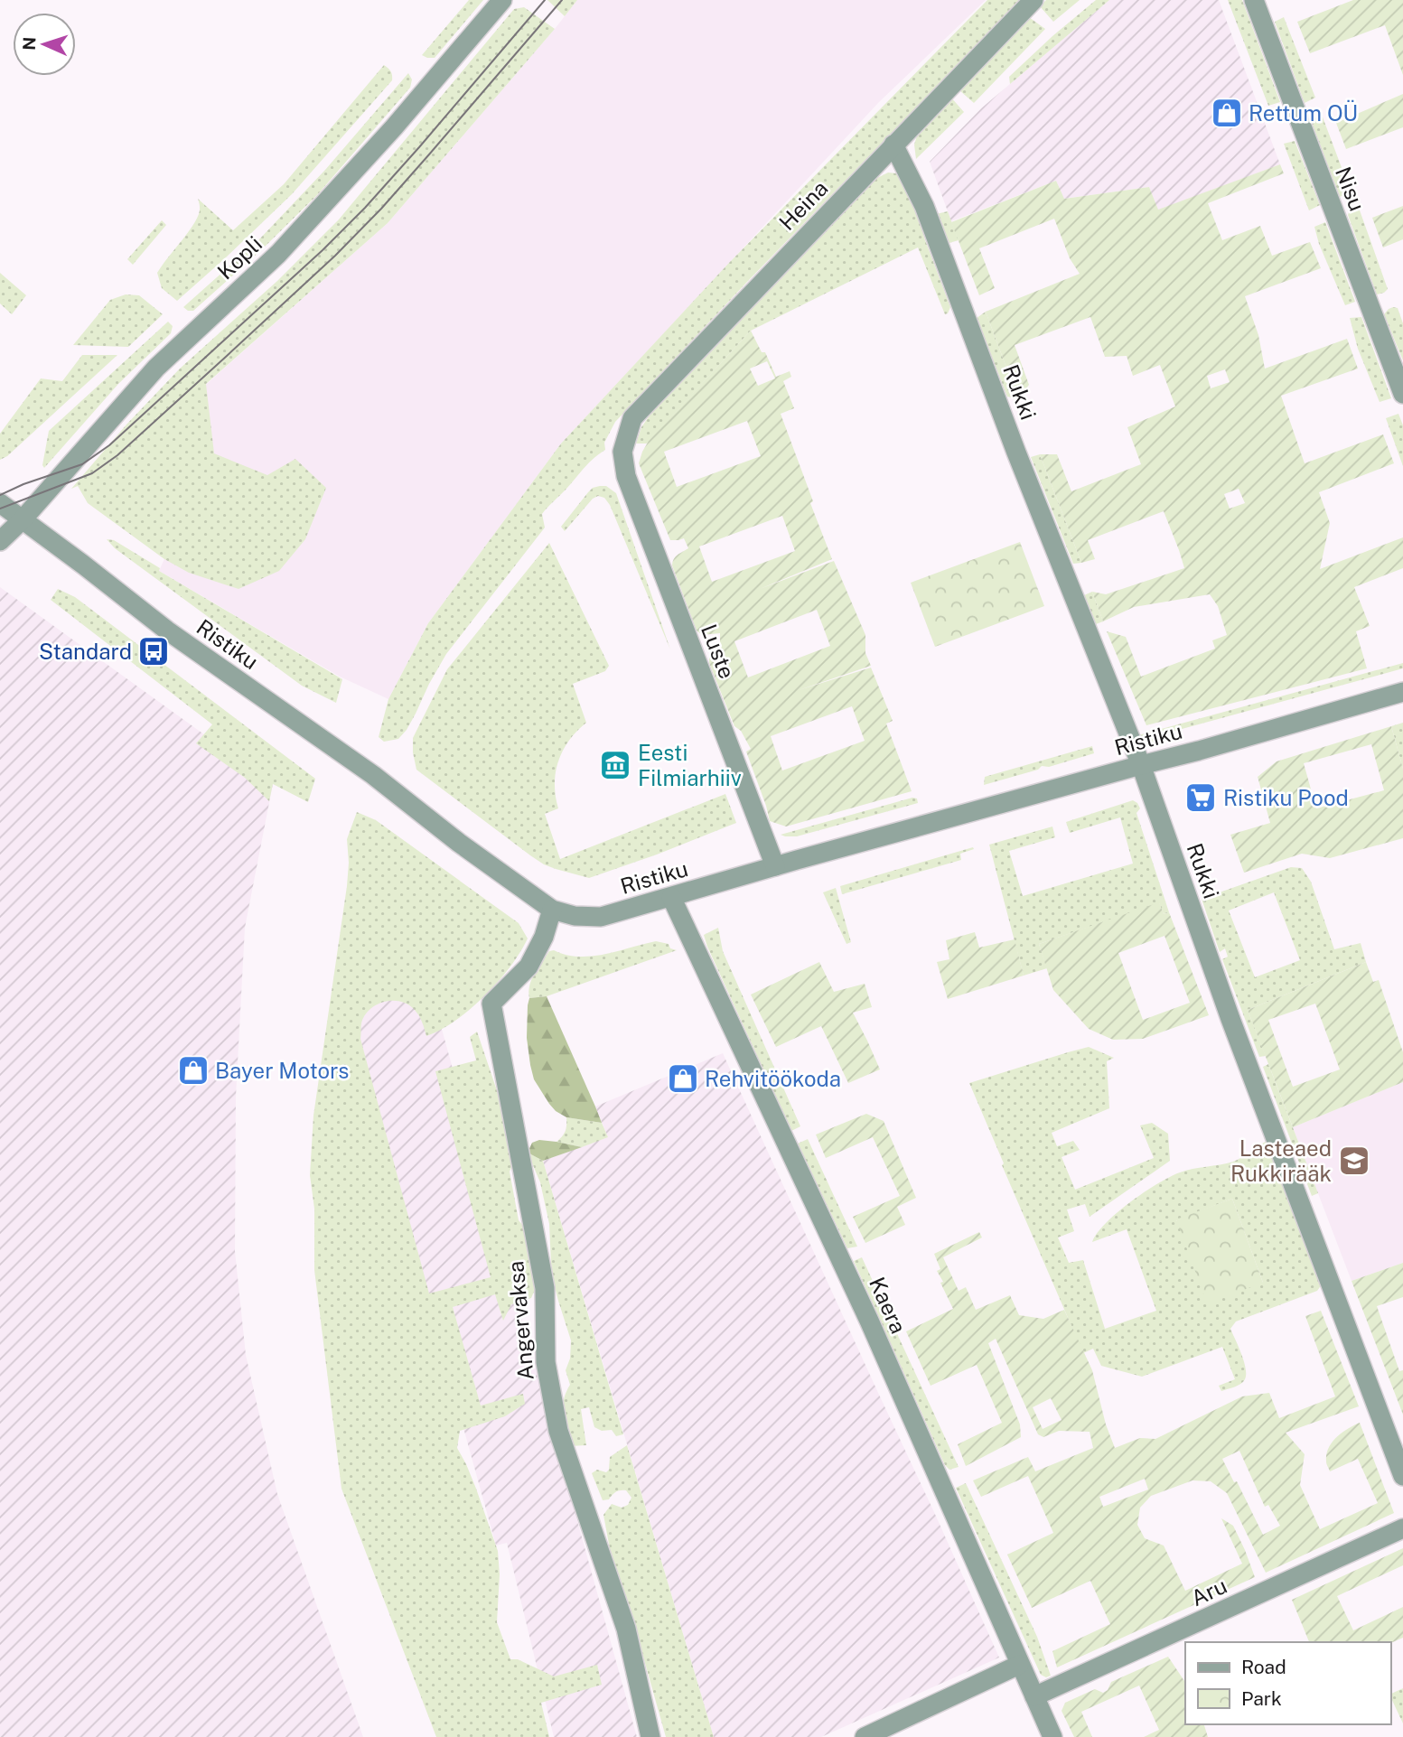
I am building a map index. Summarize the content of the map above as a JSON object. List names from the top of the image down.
{
  "streets": {
    "street": [
      "Nisu",
      "Heina",
      "Kopli",
      "Rukki",
      "Ristiku",
      "Luste",
      "Kaera",
      "Angervaksa",
      "Aru"
    ]
  },
  "crossings": [
    ["Heina", "Rukki"],
    ["Heina", "Luste"],
    ["Kopli", "Ristiku"],
    ["Rukki", "Ristiku"],
    ["Ristiku", "Luste"],
    ["Ristiku", "Kaera"],
    ["Ristiku", "Angervaksa"],
    ["Kaera", "Aru"]
  ],
  "places": {
    "shop": ["Rettum OÜ", "Bayer Motors", "Rehvitöökoda"],
    "bus stop": ["Standard"],
    "museum": ["Eesti Filmiarhiiv"],
    "supermarket": ["Ristiku Pood"],
    "school or university": ["Lasteaed Rukkirääk"]
  },
  "legend": ["Road", "Park"],
  "north": "left"
}
